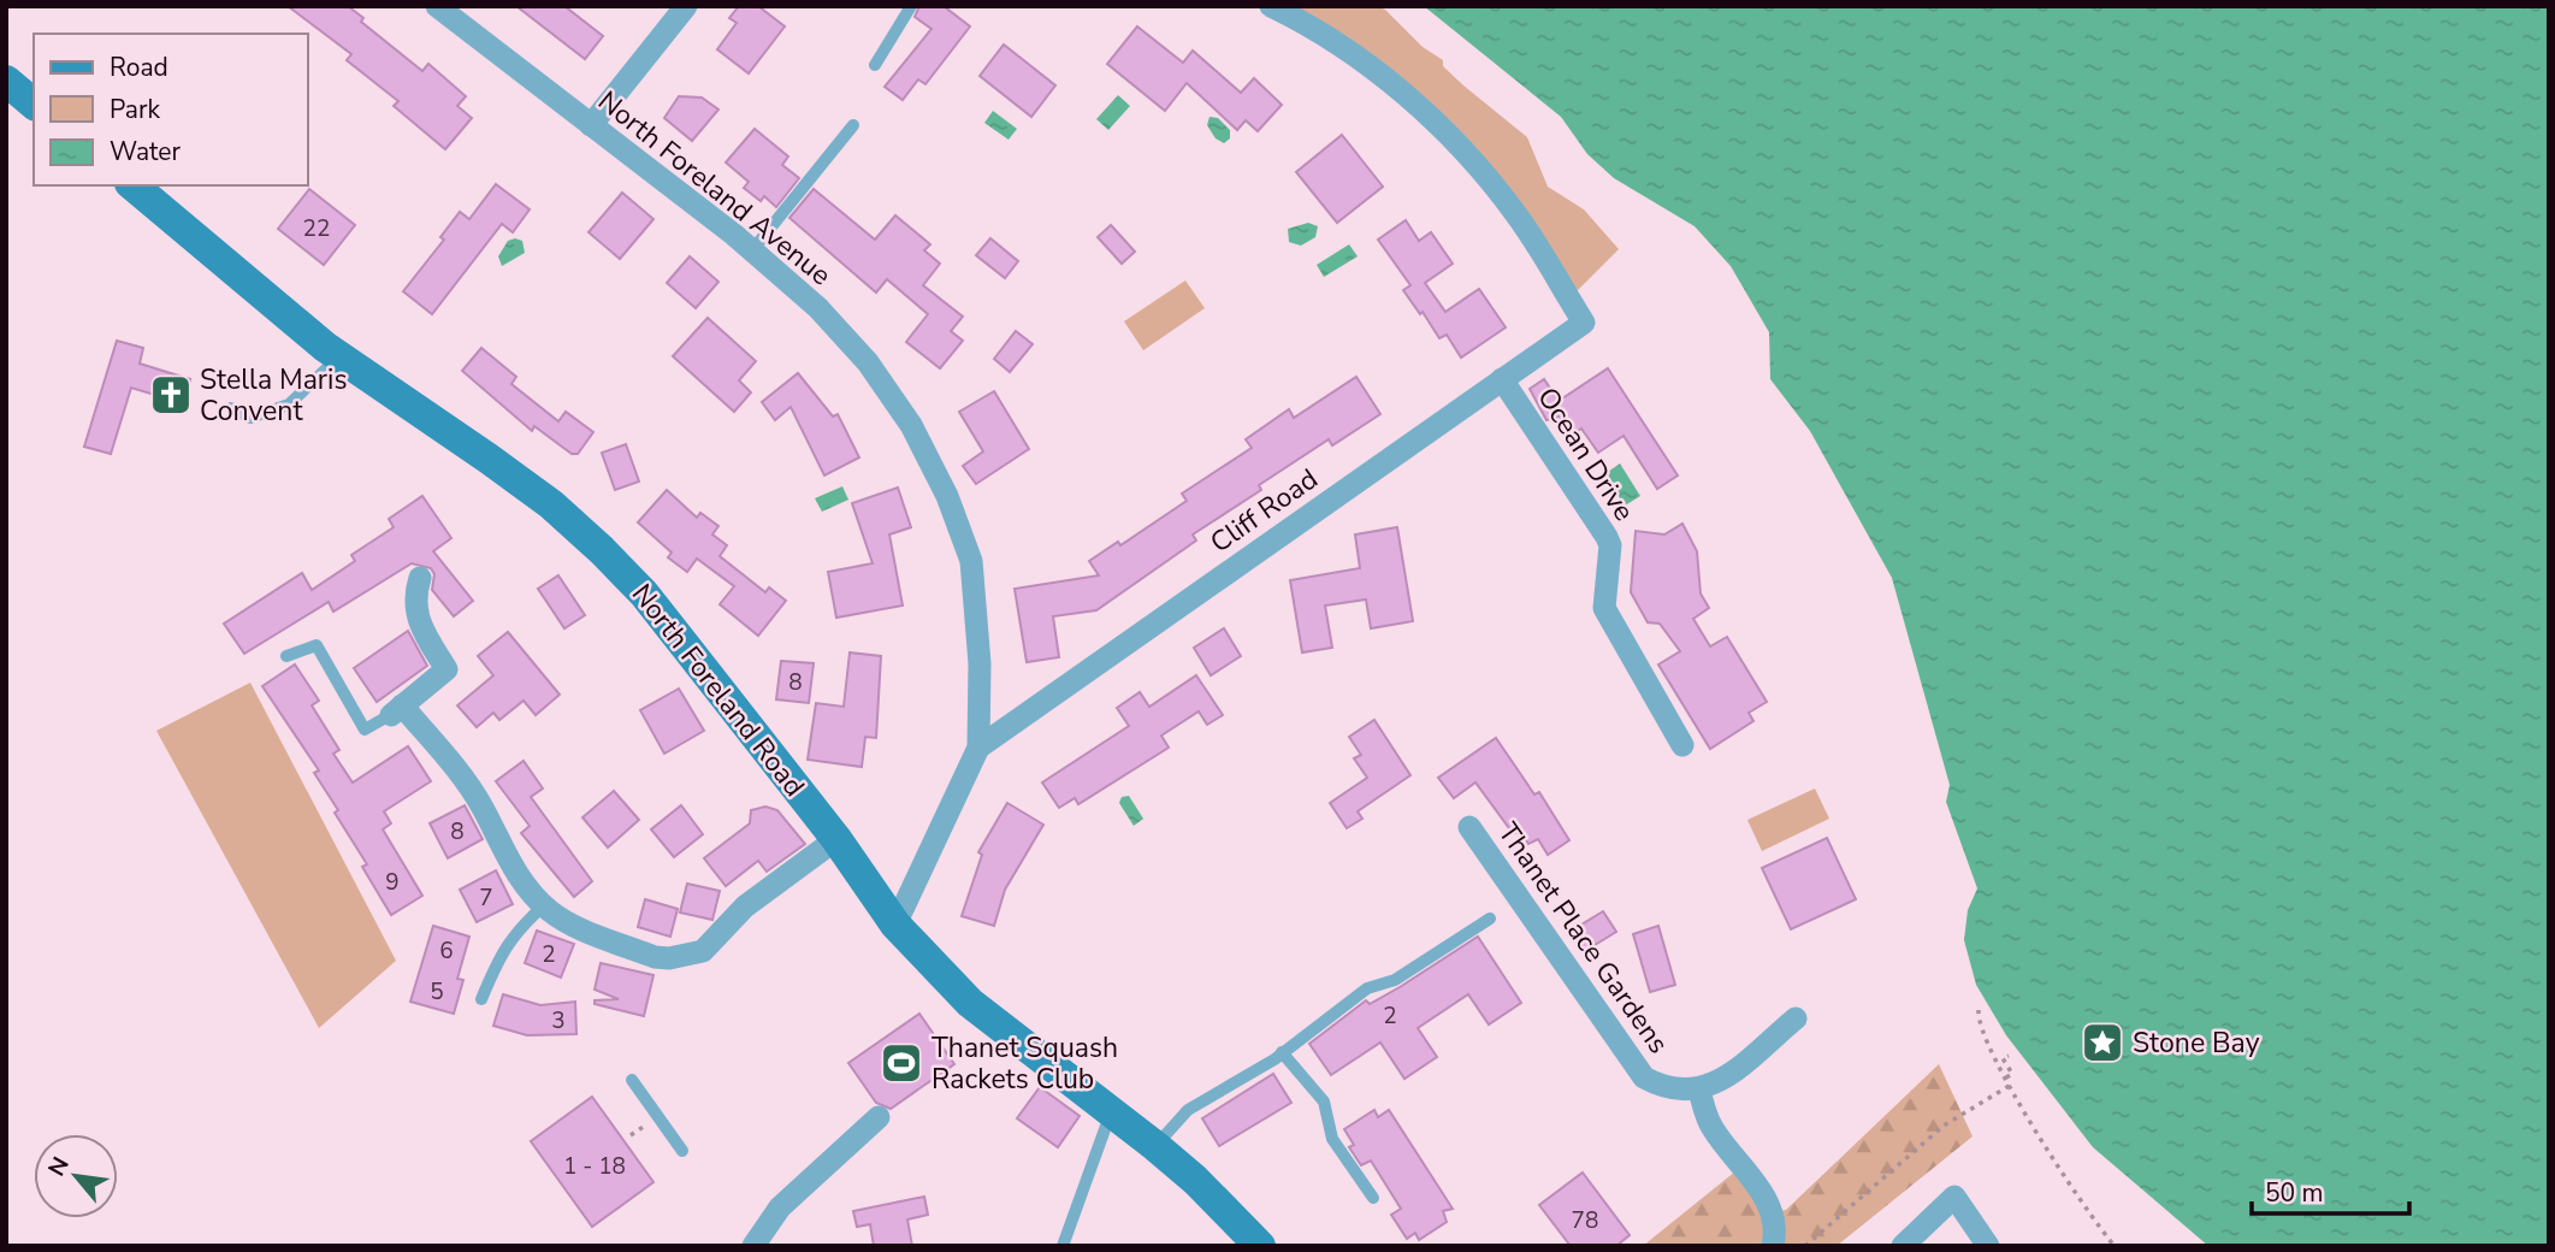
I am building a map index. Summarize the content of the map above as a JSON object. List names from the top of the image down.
{
  "streets": {
    "main road": ["North Foreland Road"],
    "street": [
      "North Foreland Avenue",
      "Ocean Drive",
      "Cliff Road",
      "Thanet Place Gardens"
    ]
  },
  "crossings": [
    ["North Foreland Avenue", "Cliff Road"],
    ["North Foreland Avenue", "North Foreland Road"],
    ["Ocean Drive", "Cliff Road"]
  ],
  "places": {
    "church": ["Stella Maris Convent"],
    "place": ["Stone Bay"],
    "sports": ["Thanet Squash Rackets Club"]
  },
  "house_numbers": [
    "22",
    "8",
    "8",
    "9",
    "7",
    "6",
    "2",
    "5",
    "2",
    "3",
    "1 - 18",
    "78"
  ],
  "legend": ["Road", "Park", "Water"],
  "scale_bar": "50 m",
  "north": "top left"
}
